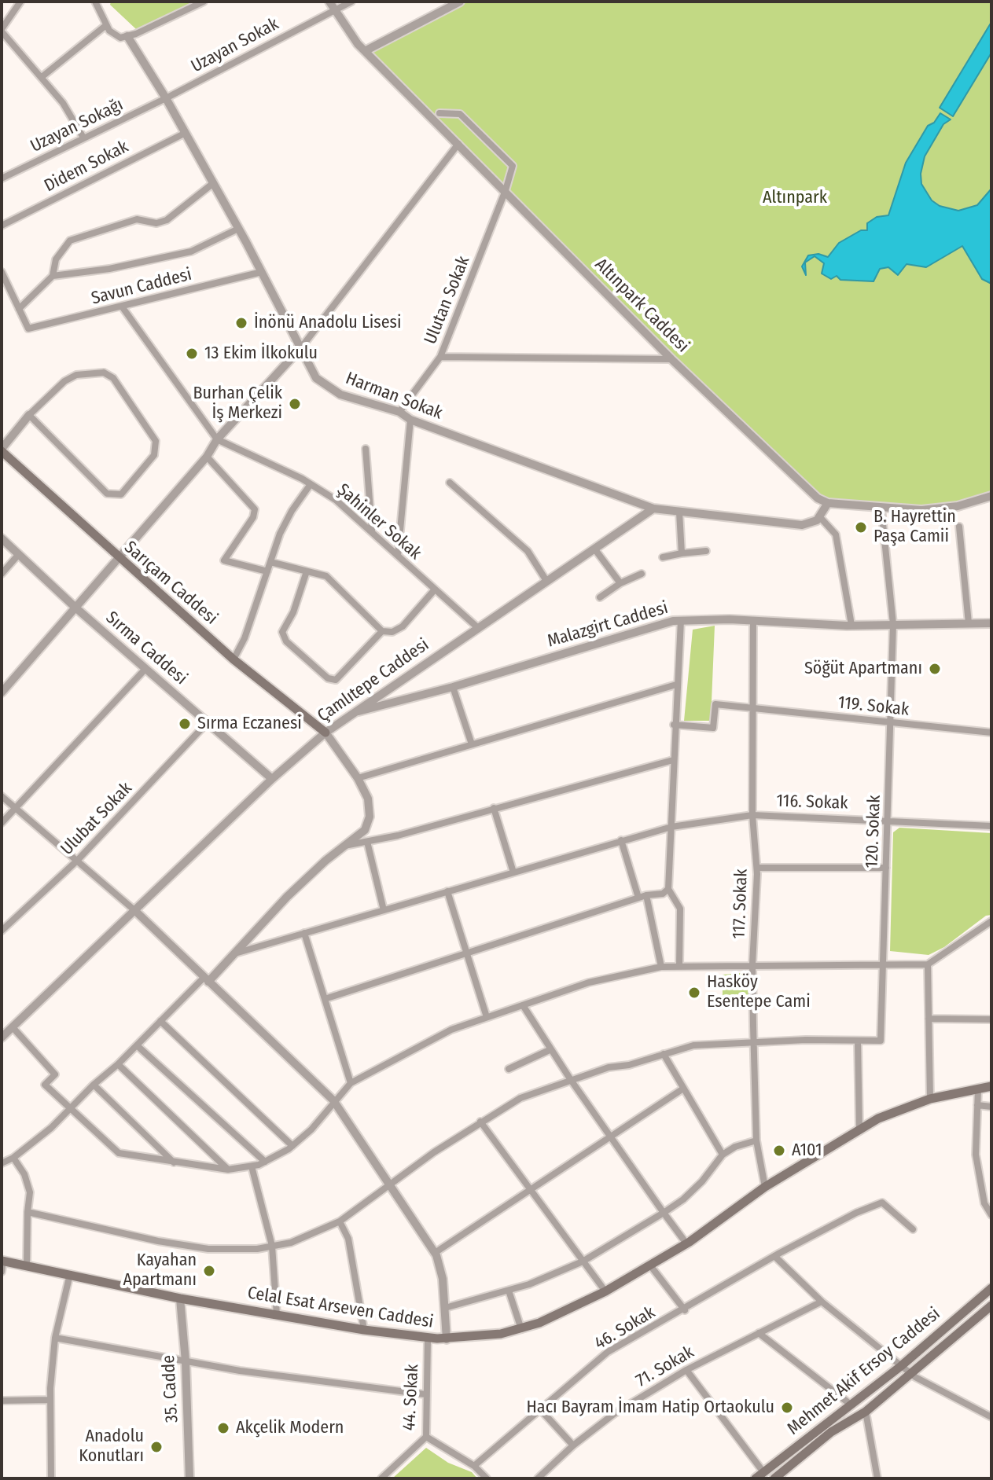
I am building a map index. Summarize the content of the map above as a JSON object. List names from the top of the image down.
{
  "streets": {
    "main road": ["Sarıçam Caddesi", "Celal Esat Arseven Caddesi", "Mehmet Akif Ersoy Caddesi"],
    "street": [
      "Uzayan Sokak",
      "Uzayan Sokağı",
      "Didem Sokak",
      "Savun Caddesi",
      "Ulutan Sokak",
      "Altınpark Caddesi",
      "Harman Sokak",
      "Şahinler Sokak",
      "Malazgirt Caddesi",
      "Sırma Caddesi",
      "Çamlıtepe Caddesi",
      "119. Sokak",
      "116. Sokak",
      "Ulubat Sokak",
      "120. Sokak",
      "117. Sokak",
      "46. Sokak",
      "71. Sokak",
      "35. Cadde",
      "44. Sokak"
    ]
  },
  "crossings": [
    ["Uzayan Sokak", "Uzayan Sokağı"],
    ["Uzayan Sokak", "Altınpark Caddesi"],
    ["Uzayan Sokak", "Harman Sokak"],
    ["Uzayan Sokağı", "Harman Sokak"],
    ["Didem Sokak", "Harman Sokak"],
    ["Savun Caddesi", "Harman Sokak"],
    ["Ulutan Sokak", "Altınpark Caddesi"],
    ["Ulutan Sokak", "Harman Sokak"],
    ["Altınpark Caddesi", "120. Sokak"],
    ["Harman Sokak", "Çamlıtepe Caddesi"],
    ["Şahinler Sokak", "Çamlıtepe Caddesi"],
    ["Sarıçam Caddesi", "Çamlıtepe Caddesi"],
    ["Malazgirt Caddesi", "Çamlıtepe Caddesi"],
    ["Malazgirt Caddesi", "120. Sokak"],
    ["Malazgirt Caddesi", "117. Sokak"],
    ["Sırma Caddesi", "Çamlıtepe Caddesi"],
    ["Sırma Caddesi", "Ulubat Sokak"],
    ["119. Sokak", "120. Sokak"],
    ["119. Sokak", "117. Sokak"],
    ["116. Sokak", "120. Sokak"],
    ["116. Sokak", "117. Sokak"],
    ["117. Sokak", "Celal Esat Arseven Caddesi"],
    ["Celal Esat Arseven Caddesi", "35. Cadde"],
    ["Celal Esat Arseven Caddesi", "44. Sokak"]
  ],
  "parks": ["Altınpark"],
  "places": [
    "İnönü Anadolu Lisesi",
    "13 Ekim İlkokulu",
    "Burhan Çelik İş Merkezi",
    "B. Hayrettin Paşa Camii",
    "Söğüt Apartmanı",
    "Sırma Eczanesi",
    "Hasköy Esentepe Cami",
    "A101",
    "Kayahan Apartmanı",
    "Hacı Bayram İmam Hatip Ortaokulu",
    "Akçelik Modern",
    "Anadolu Konutları"
  ]
}
